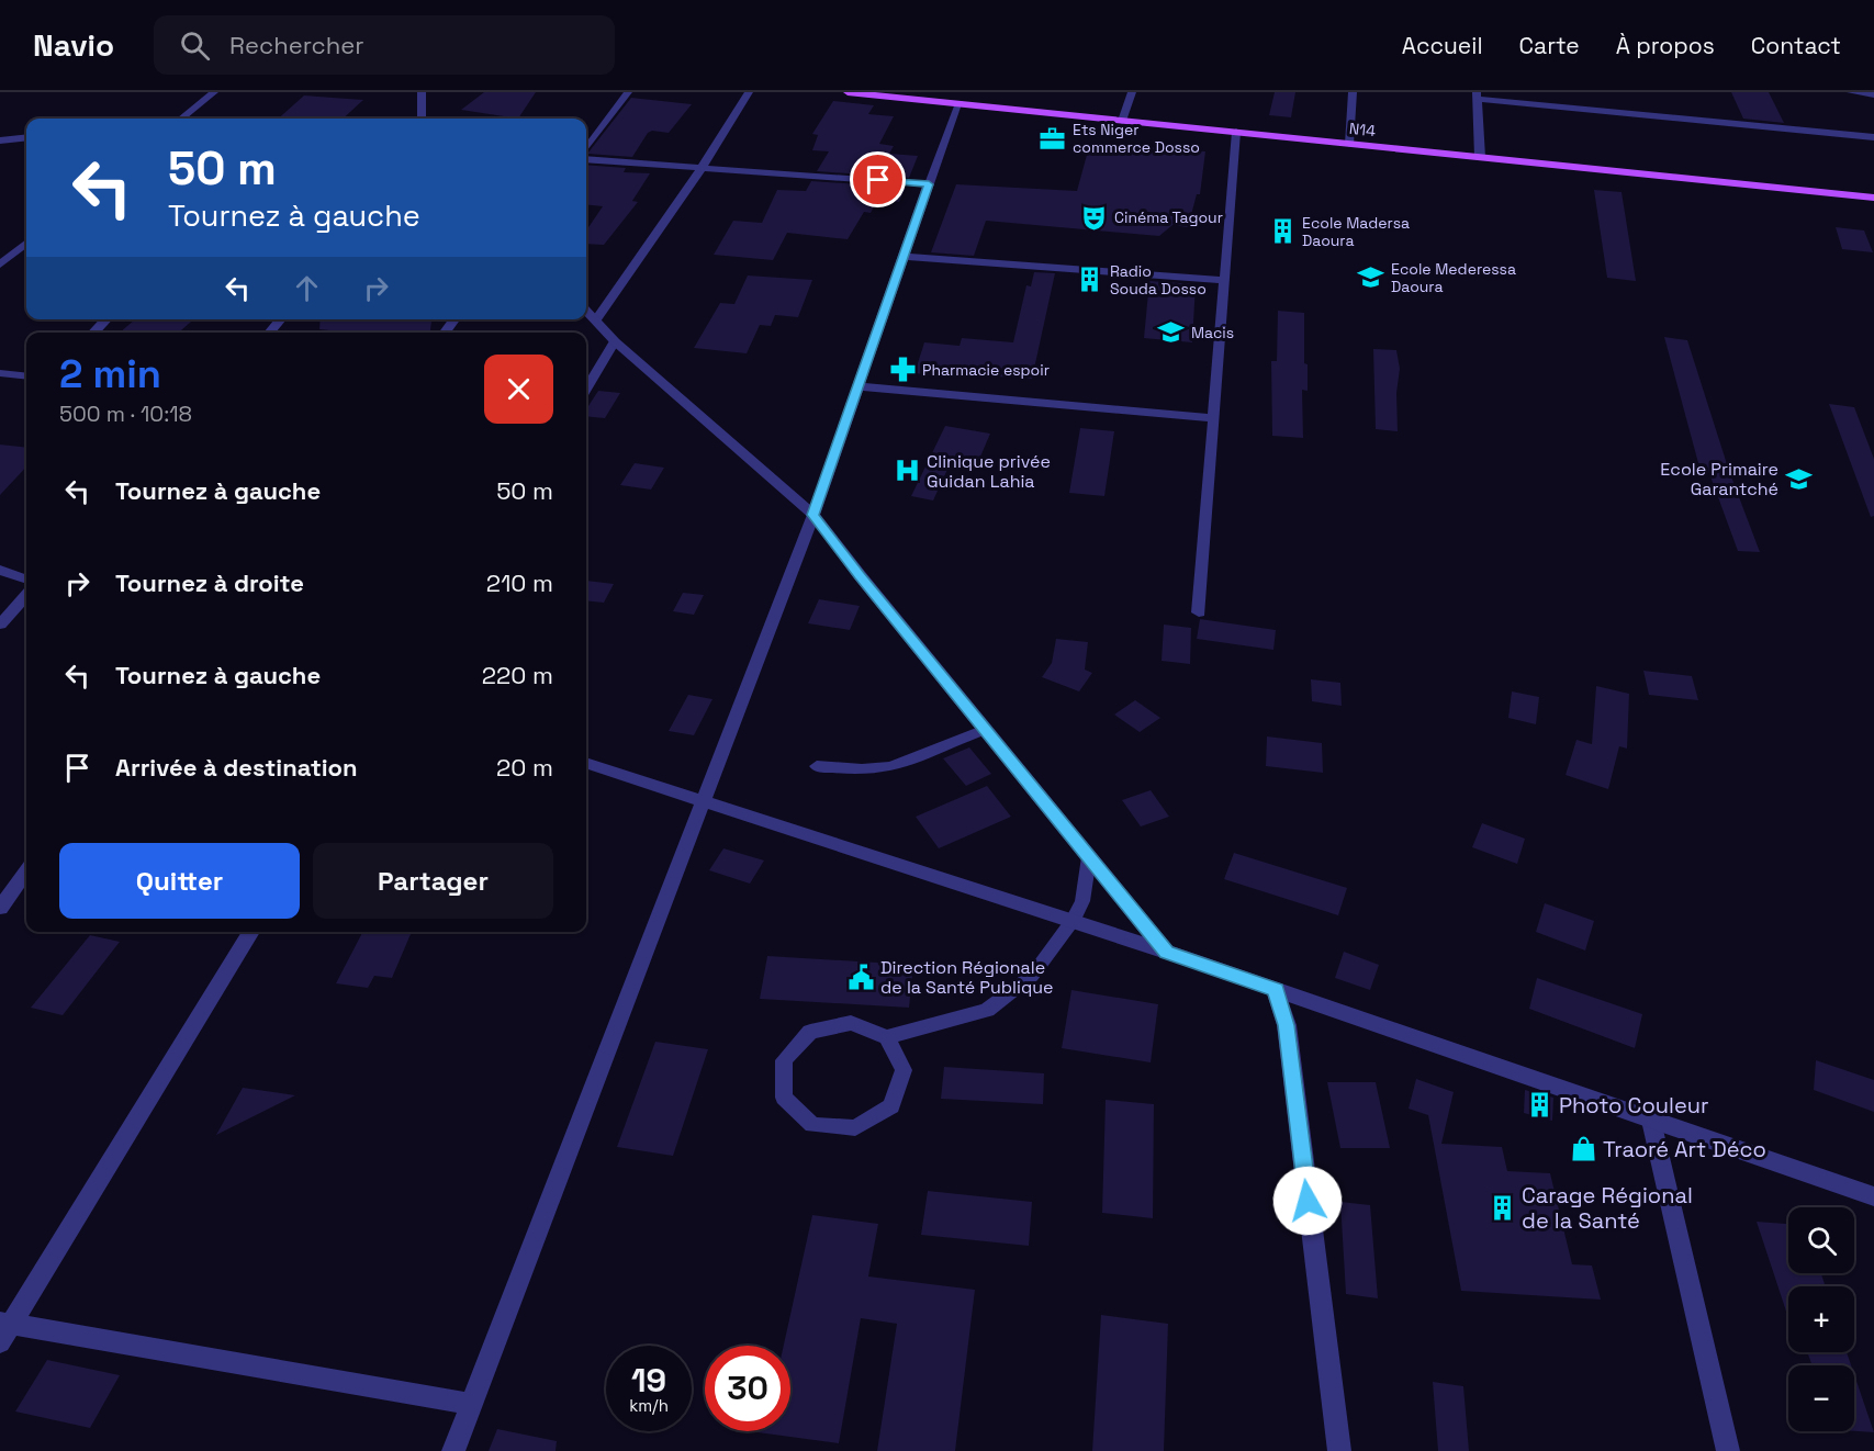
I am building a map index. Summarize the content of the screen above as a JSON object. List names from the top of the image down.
{
  "streets": {
    "main road": ["N14"]
  },
  "places": {
    "office": ["Ets Niger commerce Dosso"],
    "theatre": ["Cinéma Tagour"],
    "building": [
      "Ecole Madersa Daoura",
      "Radio Souda Dosso",
      "Photo Couleur",
      "Carage Régional de la Santé"
    ],
    "school or university": ["Ecole Mederessa Daoura", "Macis", "Ecole Primaire Garantché"],
    "pharmacy": ["Pharmacie espoir"],
    "hospital": ["Clinique privée Guidan Lahia"],
    "public building": ["Direction Régionale de la Santé Publique"],
    "shop": ["Traoré Art Déco"]
  },
  "page": {
    "header": "Navio",
    "search": "Rechercher",
    "nav": [
      "Accueil",
      "Carte",
      "À propos",
      "Contact"
    ],
    "turn": ["50 m", "Tournez à gauche"],
    "heading": ["2 min", "500 m · 10:18"],
    "list": [
      {
        "name": "Tournez à gauche",
        "value": "50 m"
      },
      {
        "name": "Tournez à droite",
        "value": "210 m"
      },
      {
        "name": "Tournez à gauche",
        "value": "220 m"
      },
      {
        "name": "Arrivée à destination",
        "value": "20 m"
      }
    ],
    "buttons": ["Quitter", "Partager"],
    "map_buttons": ["+", "−"],
    "speed": "19 km/h",
    "limit": "30"
  }
}
